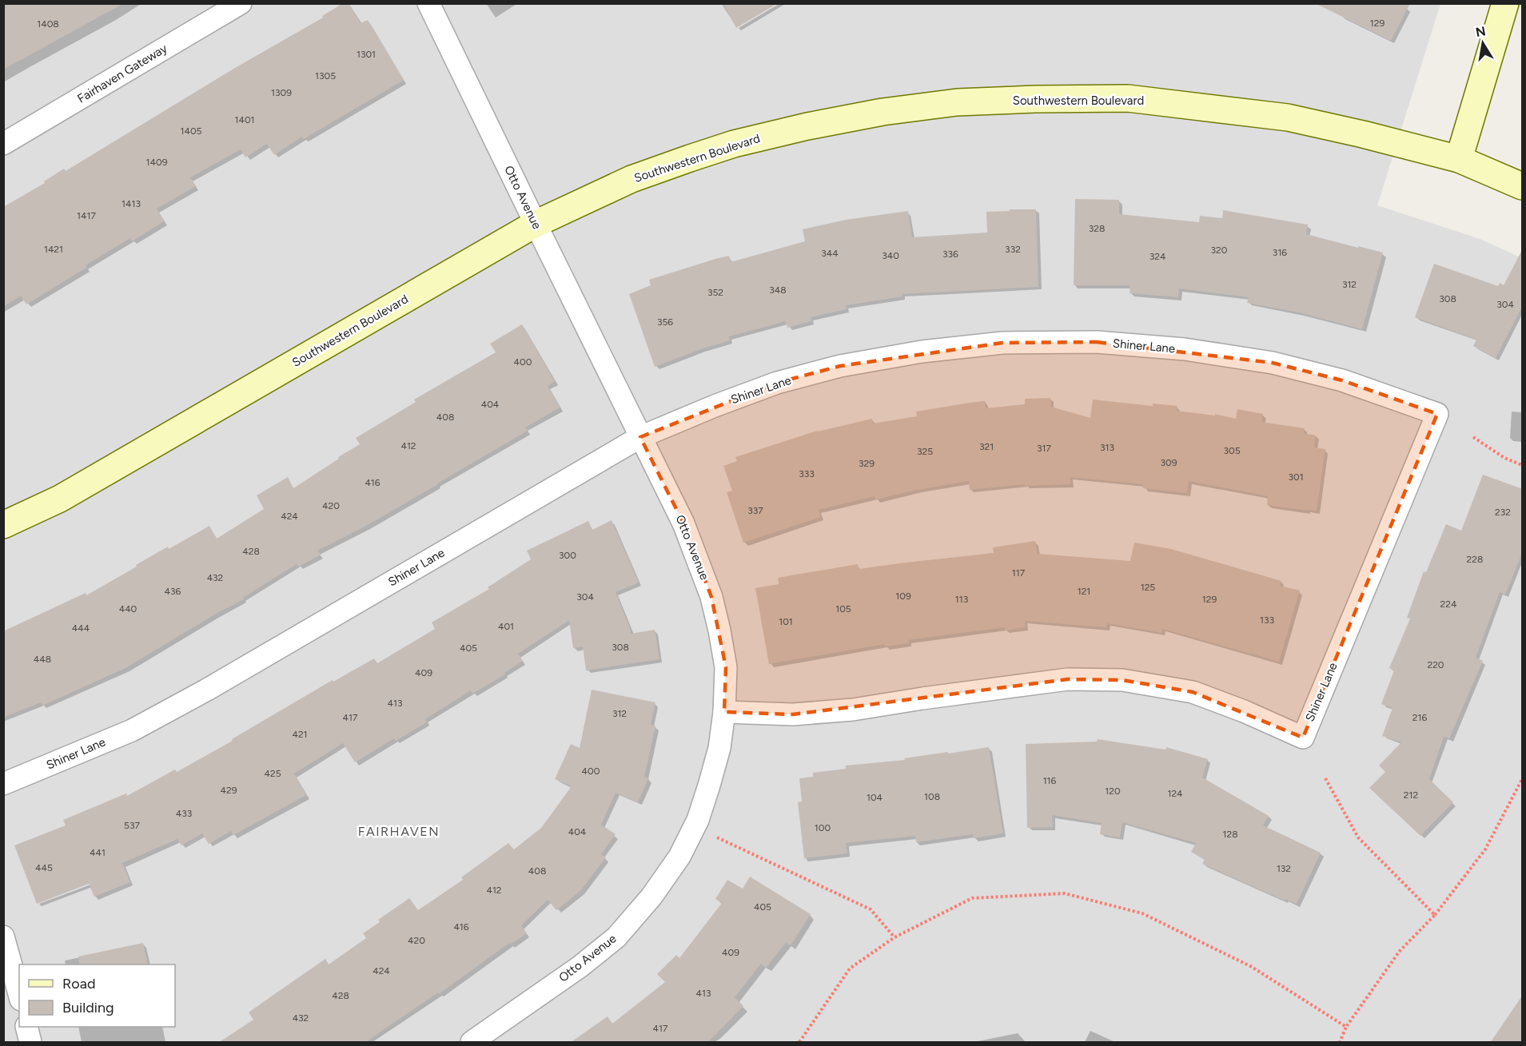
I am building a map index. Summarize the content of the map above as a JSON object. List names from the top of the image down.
{
  "streets": {
    "street": [
      "Fairhaven Gateway",
      "Southwestern Boulevard",
      "Otto Avenue",
      "Shiner Lane"
    ]
  },
  "crossings": [
    ["Southwestern Boulevard", "Otto Avenue"],
    ["Otto Avenue", "Shiner Lane"]
  ],
  "districts": ["FAIRHAVEN"],
  "house_numbers": [
    "129",
    "1408",
    "1301",
    "1305",
    "1309",
    "1401",
    "1405",
    "1409",
    "1413",
    "1417",
    "328",
    "1421",
    "332",
    "320",
    "316",
    "344",
    "336",
    "340",
    "324",
    "312",
    "348",
    "352",
    "308",
    "304",
    "356",
    "400",
    "404",
    "408",
    "412",
    "321",
    "313",
    "317",
    "305",
    "325",
    "309",
    "329",
    "333",
    "301",
    "416",
    "420",
    "337",
    "232",
    "424",
    "428",
    "300",
    "228",
    "117",
    "432",
    "125",
    "436",
    "121",
    "109",
    "304",
    "113",
    "129",
    "224",
    "440",
    "105",
    "133",
    "101",
    "401",
    "444",
    "308",
    "405",
    "448",
    "220",
    "409",
    "413",
    "312",
    "417",
    "216",
    "421",
    "400",
    "425",
    "116",
    "429",
    "120",
    "124",
    "212",
    "108",
    "104",
    "433",
    "537",
    "100",
    "404",
    "128",
    "441",
    "445",
    "132",
    "408",
    "412",
    "405",
    "416",
    "420",
    "409",
    "424",
    "413",
    "428",
    "432",
    "417"
  ],
  "legend": ["Road", "Building"],
  "north": "top"
}
